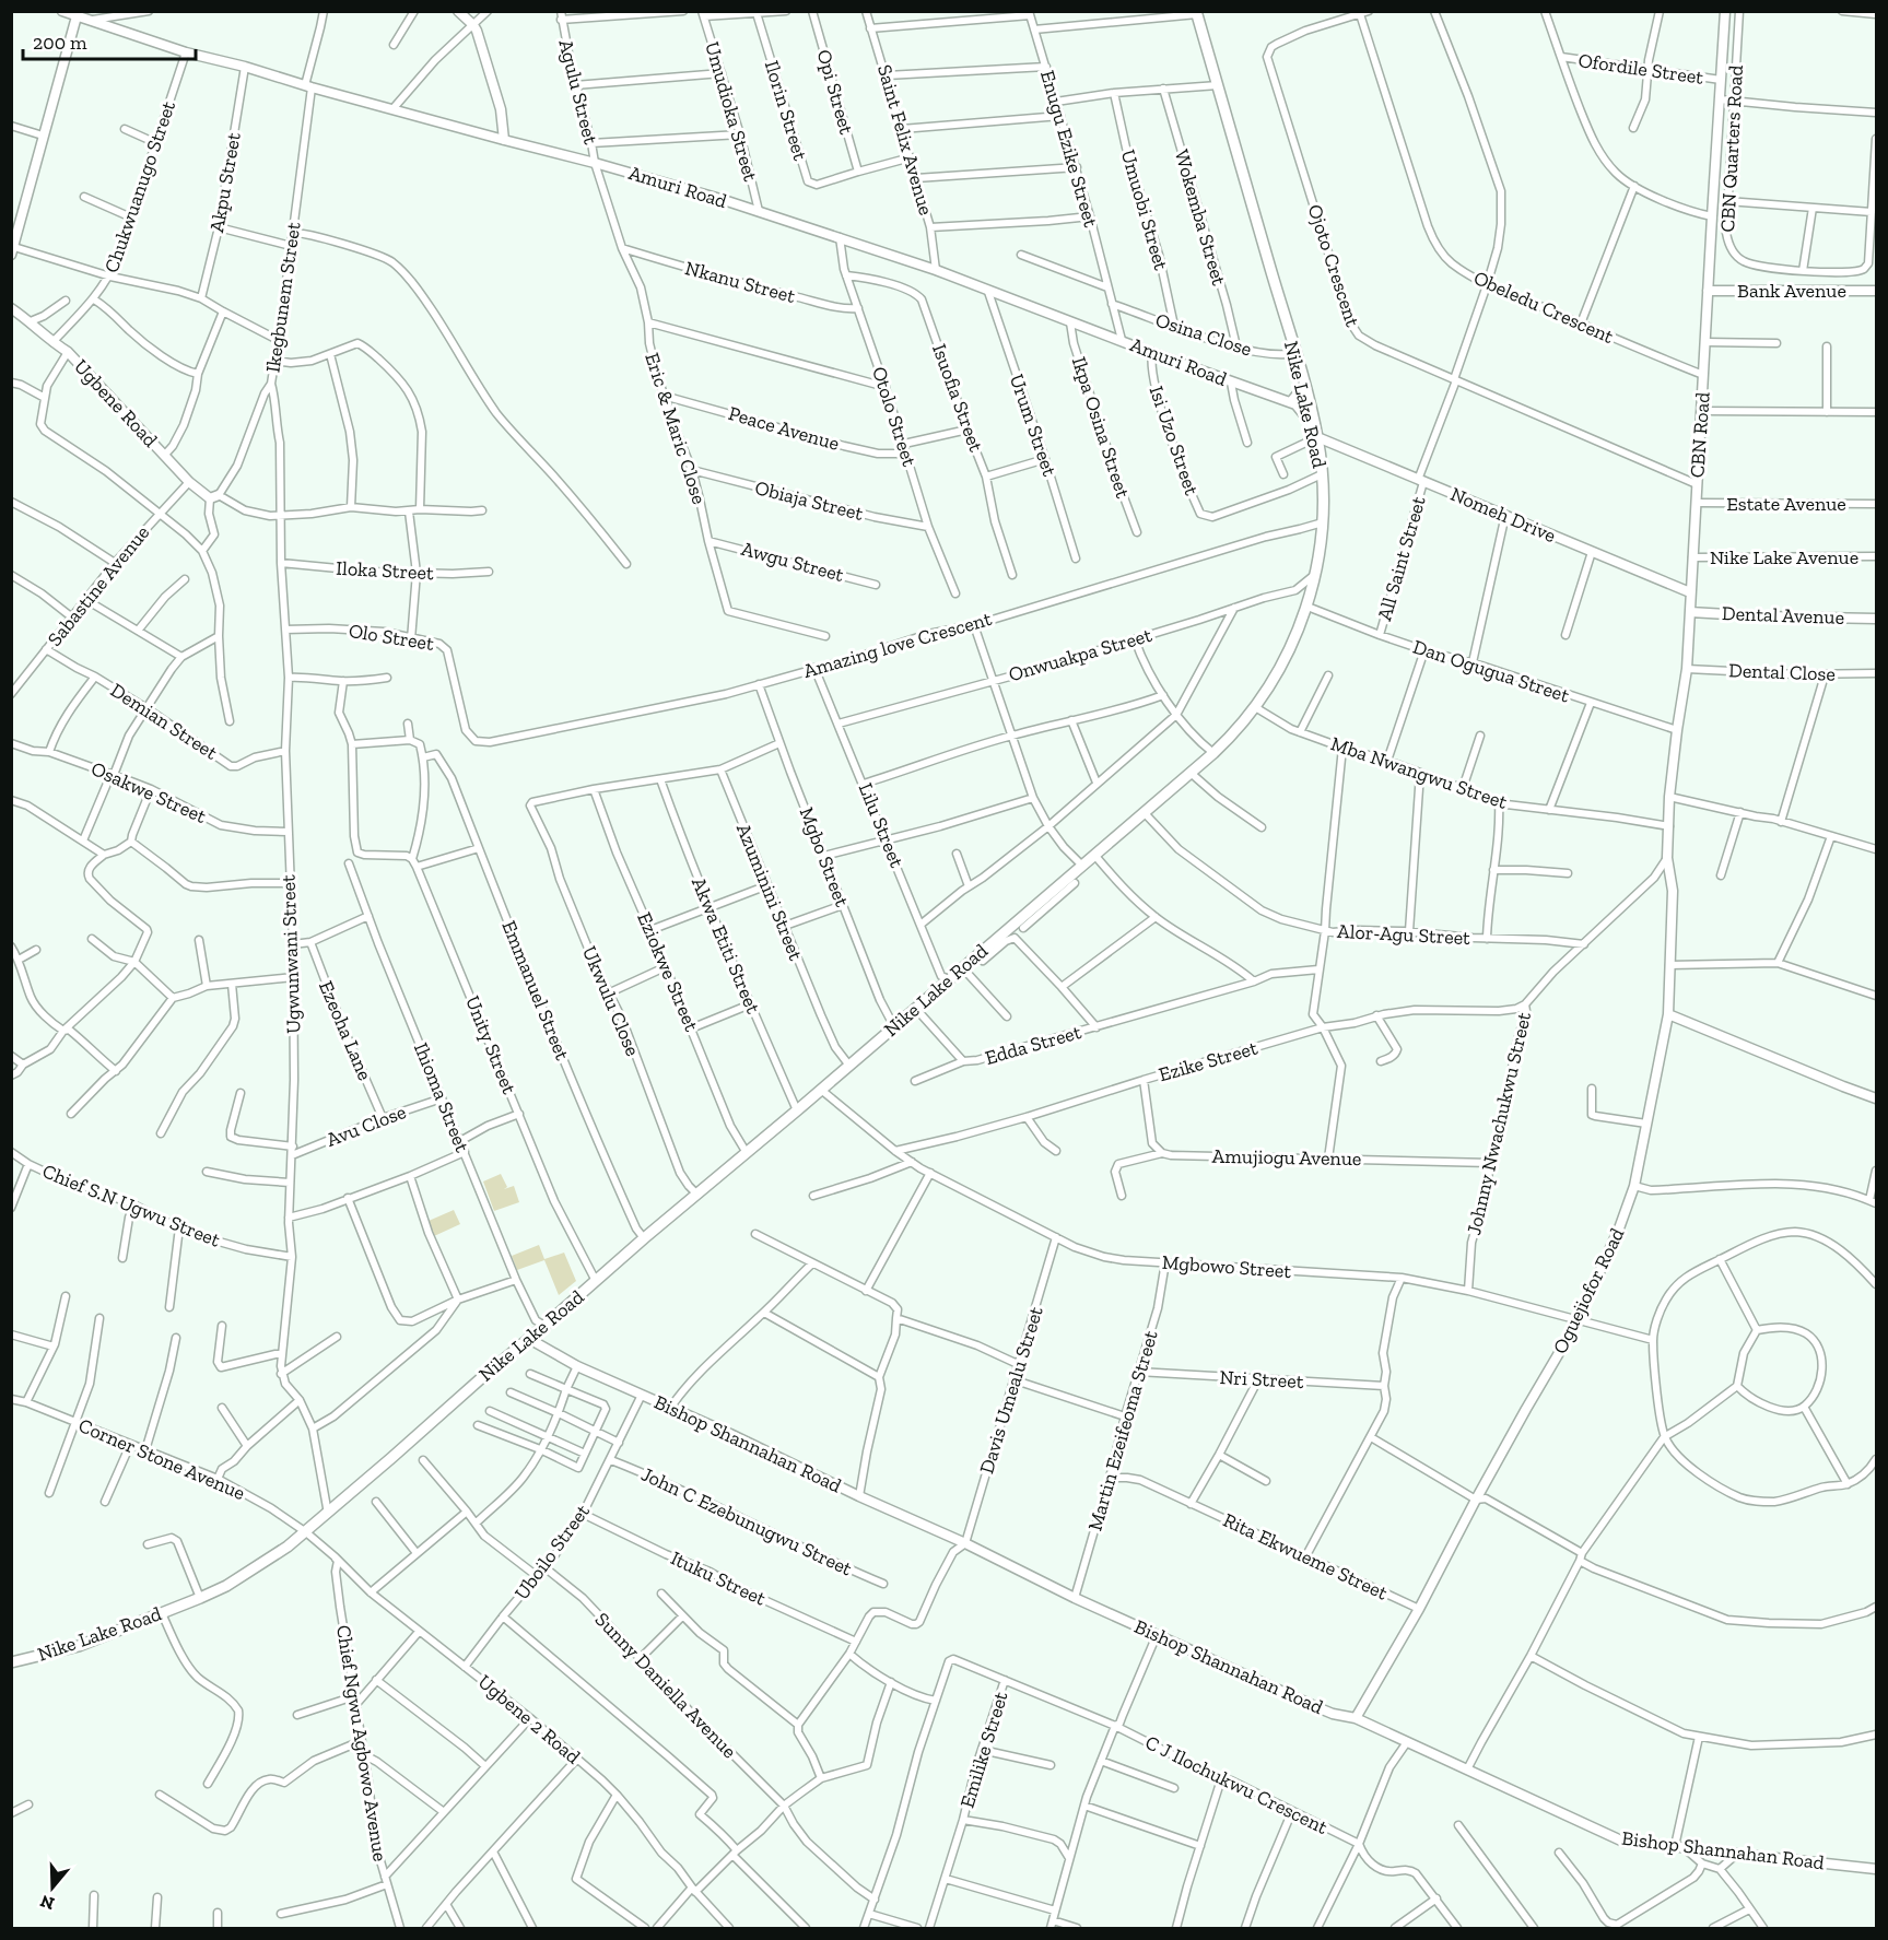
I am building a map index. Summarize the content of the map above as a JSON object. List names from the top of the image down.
{
  "streets": {
    "main road": [
      "Amuri Road",
      "Bank Avenue",
      "Ugbene Road",
      "Nike Lake Road",
      "CBN Road",
      "Nomeh Drive",
      "Dental Avenue",
      "Oguejiofor Road",
      "Bishop Shannahan Road"
    ],
    "street": [
      "Ofordile Street",
      "Agulu Street",
      "Opi Street",
      "Ilorin Street",
      "Umudioka Street",
      "Saint Felix Avenue",
      "Enugu Ezike Street",
      "CBN Quarters Road",
      "Akpu Street",
      "Chukwuanugo Street",
      "Umuobi Street",
      "Wokemba Street",
      "Ojoto Crescent",
      "Nkanu Street",
      "Ikegbunem Street",
      "Obeledu Crescent",
      "Osina Close",
      "Isuofia Street",
      "Otolo Street",
      "Urum Street",
      "Ikpa Osina Street",
      "Eric & Maric Close",
      "Peace Avenue",
      "Isi Uzo Street",
      "Obiaja Street",
      "Estate Avenue",
      "Nike Lake Avenue",
      "All Saint Street",
      "Awgu Street",
      "Iloka Street",
      "Sabastine Avenue",
      "Olo Street",
      "Amazing love Crescent",
      "Onwuakpa Street",
      "Dan Ogugua Street",
      "Dental Close",
      "Demian Street",
      "Mba Nwangwu Street",
      "Osakwe Street",
      "Lilu Street",
      "Mgbo Street",
      "Azuminini Street",
      "Alor-Agu Street",
      "Akwa Etiti Street",
      "Ugwunwani Street",
      "Eziokwe Street",
      "Emmanuel Street",
      "Ukwulu Close",
      "Ezeoha Lane",
      "Unity Street",
      "Edda Street",
      "Ezike Street",
      "Ihioma Street",
      "Johnny Nwachukwu Street",
      "Avu Close",
      "Amujiogu Avenue",
      "Chief S.N Ugwu Street",
      "Mgbowo Street",
      "Nri Street",
      "Davis Umealu Street",
      "Martin Ezeifeoma Street",
      "Corner Stone Avenue",
      "John C Ezebunugwu Street",
      "Uboilo Street",
      "Rita Ekwueme Street",
      "Ituku Street",
      "Sunny Daniella Avenue",
      "Ugbene 2 Road",
      "Chief Ngwu Agbowo Avenue",
      "Emilike Street",
      "C J Ilochukwu Crescent"
    ]
  },
  "crossings": [
    ["Ofordile Street", "CBN Road"],
    ["Agulu Street", "Amuri Road"],
    ["Agulu Street", "Eric & Maric Close"],
    ["Opi Street", "Ilorin Street"],
    ["Ilorin Street", "Saint Felix Avenue"],
    ["Umudioka Street", "Amuri Road"],
    ["Saint Felix Avenue", "Amuri Road"],
    ["Enugu Ezike Street", "Amuri Road"],
    ["Enugu Ezike Street", "Osina Close"],
    ["Akpu Street", "Amuri Road"],
    ["Chukwuanugo Street", "Amuri Road"],
    ["Chukwuanugo Street", "Ugbene Road"],
    ["Amuri Road", "Ikegbunem Street"],
    ["Amuri Road", "Nike Lake Road"],
    ["Amuri Road", "Otolo Street"],
    ["Amuri Road", "Urum Street"],
    ["Amuri Road", "Ikpa Osina Street"],
    ["Amuri Road", "Isi Uzo Street"],
    ["Umuobi Street", "Osina Close"],
    ["Wokemba Street", "Osina Close"],
    ["Ojoto Crescent", "Obeledu Crescent"],
    ["Ojoto Crescent", "CBN Road"],
    ["Ojoto Crescent", "All Saint Street"],
    ["Nkanu Street", "Otolo Street"],
    ["Nkanu Street", "Eric & Maric Close"],
    ["Bank Avenue", "CBN Road"],
    ["Ikegbunem Street", "Ugbene Road"],
    ["Ikegbunem Street", "Ugwunwani Street"],
    ["Obeledu Crescent", "CBN Road"],
    ["Obeledu Crescent", "All Saint Street"],
    ["Osina Close", "Nike Lake Road"],
    ["Isuofia Street", "Otolo Street"],
    ["Ugbene Road", "Sabastine Avenue"],
    ["Nike Lake Road", "Isi Uzo Street"],
    ["Nike Lake Road", "Nomeh Drive"],
    ["Nike Lake Road", "Amazing love Crescent"],
    ["Nike Lake Road", "Onwuakpa Street"],
    ["Nike Lake Road", "Dan Ogugua Street"],
    ["Nike Lake Road", "Mba Nwangwu Street"],
    ["Nike Lake Road", "Lilu Street"],
    ["Nike Lake Road", "Mgbo Street"],
    ["Nike Lake Road", "Azuminini Street"],
    ["Nike Lake Road", "Alor-Agu Street"],
    ["Nike Lake Road", "Akwa Etiti Street"],
    ["Nike Lake Road", "Eziokwe Street"],
    ["Nike Lake Road", "Emmanuel Street"],
    ["Nike Lake Road", "Ukwulu Close"],
    ["Nike Lake Road", "Unity Street"],
    ["Nike Lake Road", "Edda Street"],
    ["Nike Lake Road", "Ihioma Street"],
    ["Nike Lake Road", "Mgbowo Street"],
    ["Nike Lake Road", "Bishop Shannahan Road"],
    ["Nike Lake Road", "Corner Stone Avenue"],
    ["Nike Lake Road", "Ugbene 2 Road"],
    ["Otolo Street", "Peace Avenue"],
    ["Otolo Street", "Obiaja Street"],
    ["Eric & Maric Close", "Peace Avenue"],
    ["Eric & Maric Close", "Obiaja Street"],
    ["Eric & Maric Close", "Awgu Street"],
    ["CBN Road", "Estate Avenue"],
    ["CBN Road", "Nomeh Drive"],
    ["CBN Road", "Nike Lake Avenue"],
    ["CBN Road", "Dental Avenue"],
    ["CBN Road", "Dan Ogugua Street"],
    ["CBN Road", "Dental Close"],
    ["CBN Road", "Mba Nwangwu Street"],
    ["CBN Road", "Johnny Nwachukwu Street"],
    ["CBN Road", "Oguejiofor Road"],
    ["Nomeh Drive", "All Saint Street"],
    ["All Saint Street", "Dan Ogugua Street"],
    ["Iloka Street", "Ugwunwani Street"],
    ["Sabastine Avenue", "Demian Street"],
    ["Olo Street", "Amazing love Crescent"],
    ["Olo Street", "Ugwunwani Street"],
    ["Amazing love Crescent", "Lilu Street"],
    ["Amazing love Crescent", "Mgbo Street"],
    ["Onwuakpa Street", "Lilu Street"],
    ["Demian Street", "Ugwunwani Street"],
    ["Osakwe Street", "Ugwunwani Street"],
    ["Alor-Agu Street", "Johnny Nwachukwu Street"],
    ["Ugwunwani Street", "Avu Close"],
    ["Ugwunwani Street", "Chief S.N Ugwu Street"],
    ["Eziokwe Street", "Ukwulu Close"],
    ["Ezeoha Lane", "Avu Close"],
    ["Ezike Street", "Johnny Nwachukwu Street"],
    ["Ezike Street", "Mgbowo Street"],
    ["Ihioma Street", "Avu Close"],
    ["Johnny Nwachukwu Street", "Amujiogu Avenue"],
    ["Johnny Nwachukwu Street", "Mgbowo Street"],
    ["Johnny Nwachukwu Street", "Oguejiofor Road"],
    ["Mgbowo Street", "Oguejiofor Road"],
    ["Mgbowo Street", "Davis Umealu Street"],
    ["Mgbowo Street", "Martin Ezeifeoma Street"],
    ["Oguejiofor Road", "Bishop Shannahan Road"],
    ["Oguejiofor Road", "Rita Ekwueme Street"],
    ["Nri Street", "Martin Ezeifeoma Street"],
    ["Davis Umealu Street", "Bishop Shannahan Road"],
    ["Martin Ezeifeoma Street", "Bishop Shannahan Road"],
    ["Martin Ezeifeoma Street", "Rita Ekwueme Street"],
    ["Bishop Shannahan Road", "Uboilo Street"],
    ["Corner Stone Avenue", "Ugbene 2 Road"],
    ["John C Ezebunugwu Street", "Uboilo Street"],
    ["Uboilo Street", "Ituku Street"],
    ["Uboilo Street", "Sunny Daniella Avenue"],
    ["Uboilo Street", "Ugbene 2 Road"],
    ["Ugbene 2 Road", "Chief Ngwu Agbowo Avenue"],
    ["Emilike Street", "C J Ilochukwu Crescent"]
  ],
  "scale_bar": "200 m",
  "north": "bottom"
}
